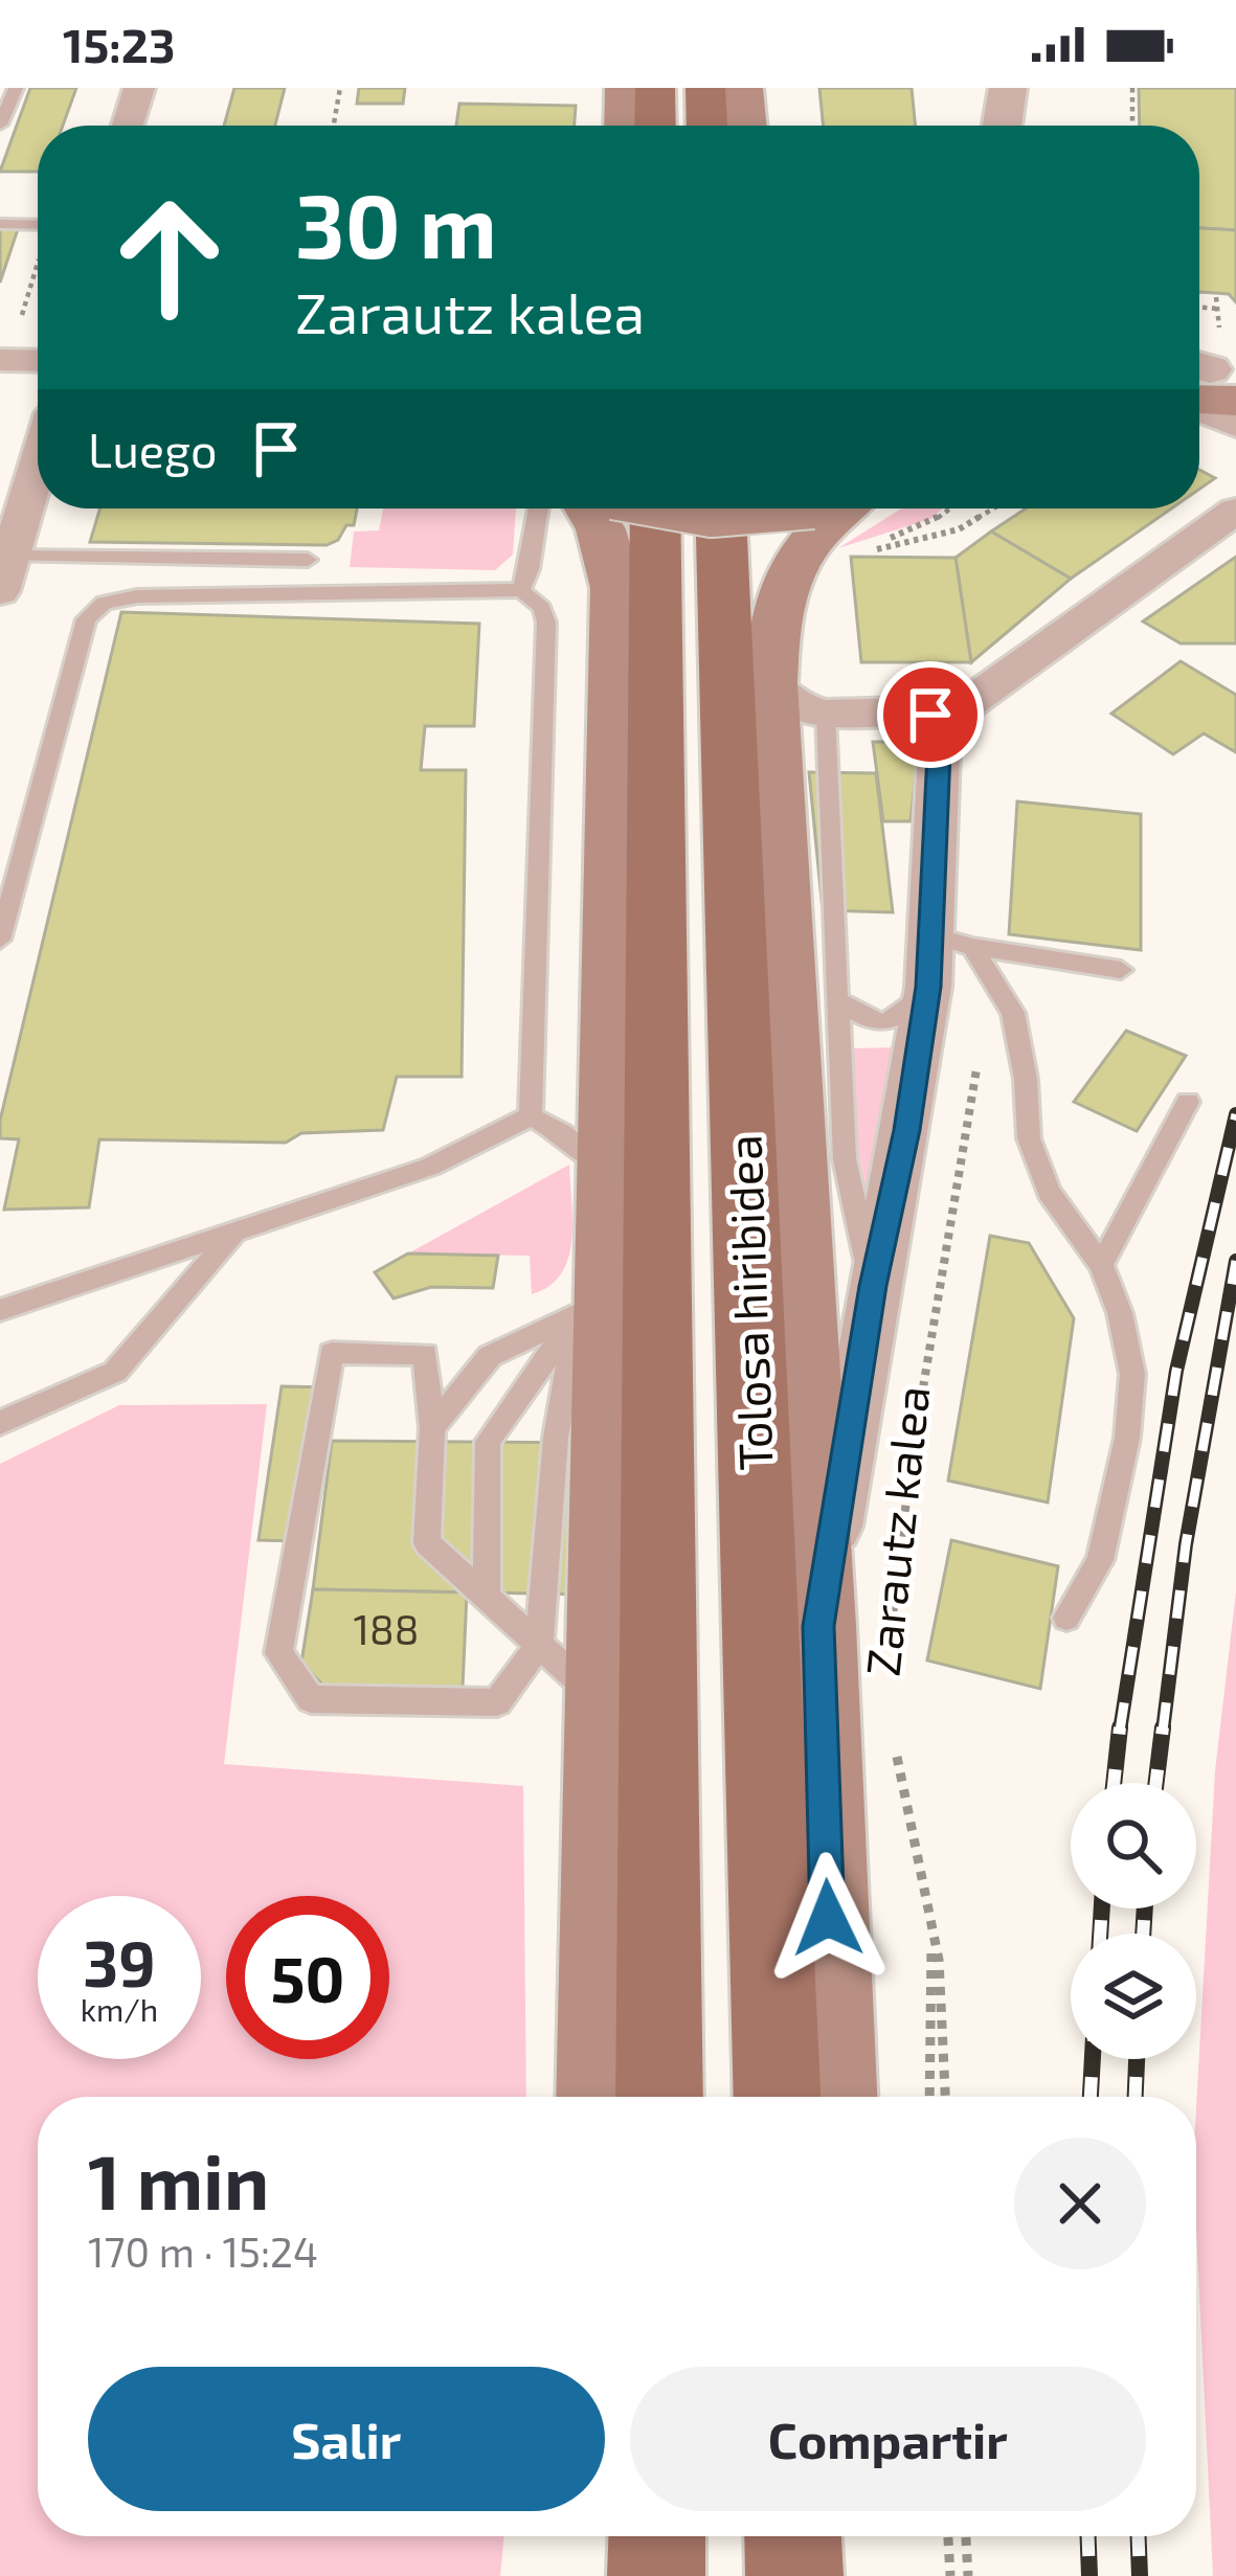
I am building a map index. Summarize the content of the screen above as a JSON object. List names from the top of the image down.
{
  "streets": {
    "main road": ["Tolosa hiribidea"],
    "street": ["Zarautz kalea"]
  },
  "house_numbers": ["188"],
  "page": {
    "status": "15:23",
    "turn": ["30 m", "Zarautz kalea"],
    "then": "Luego",
    "speed": "39 km/h",
    "limit": "50",
    "heading": ["1 min", "170 m · 15:24"],
    "buttons": ["Salir", "Compartir"]
  }
}
